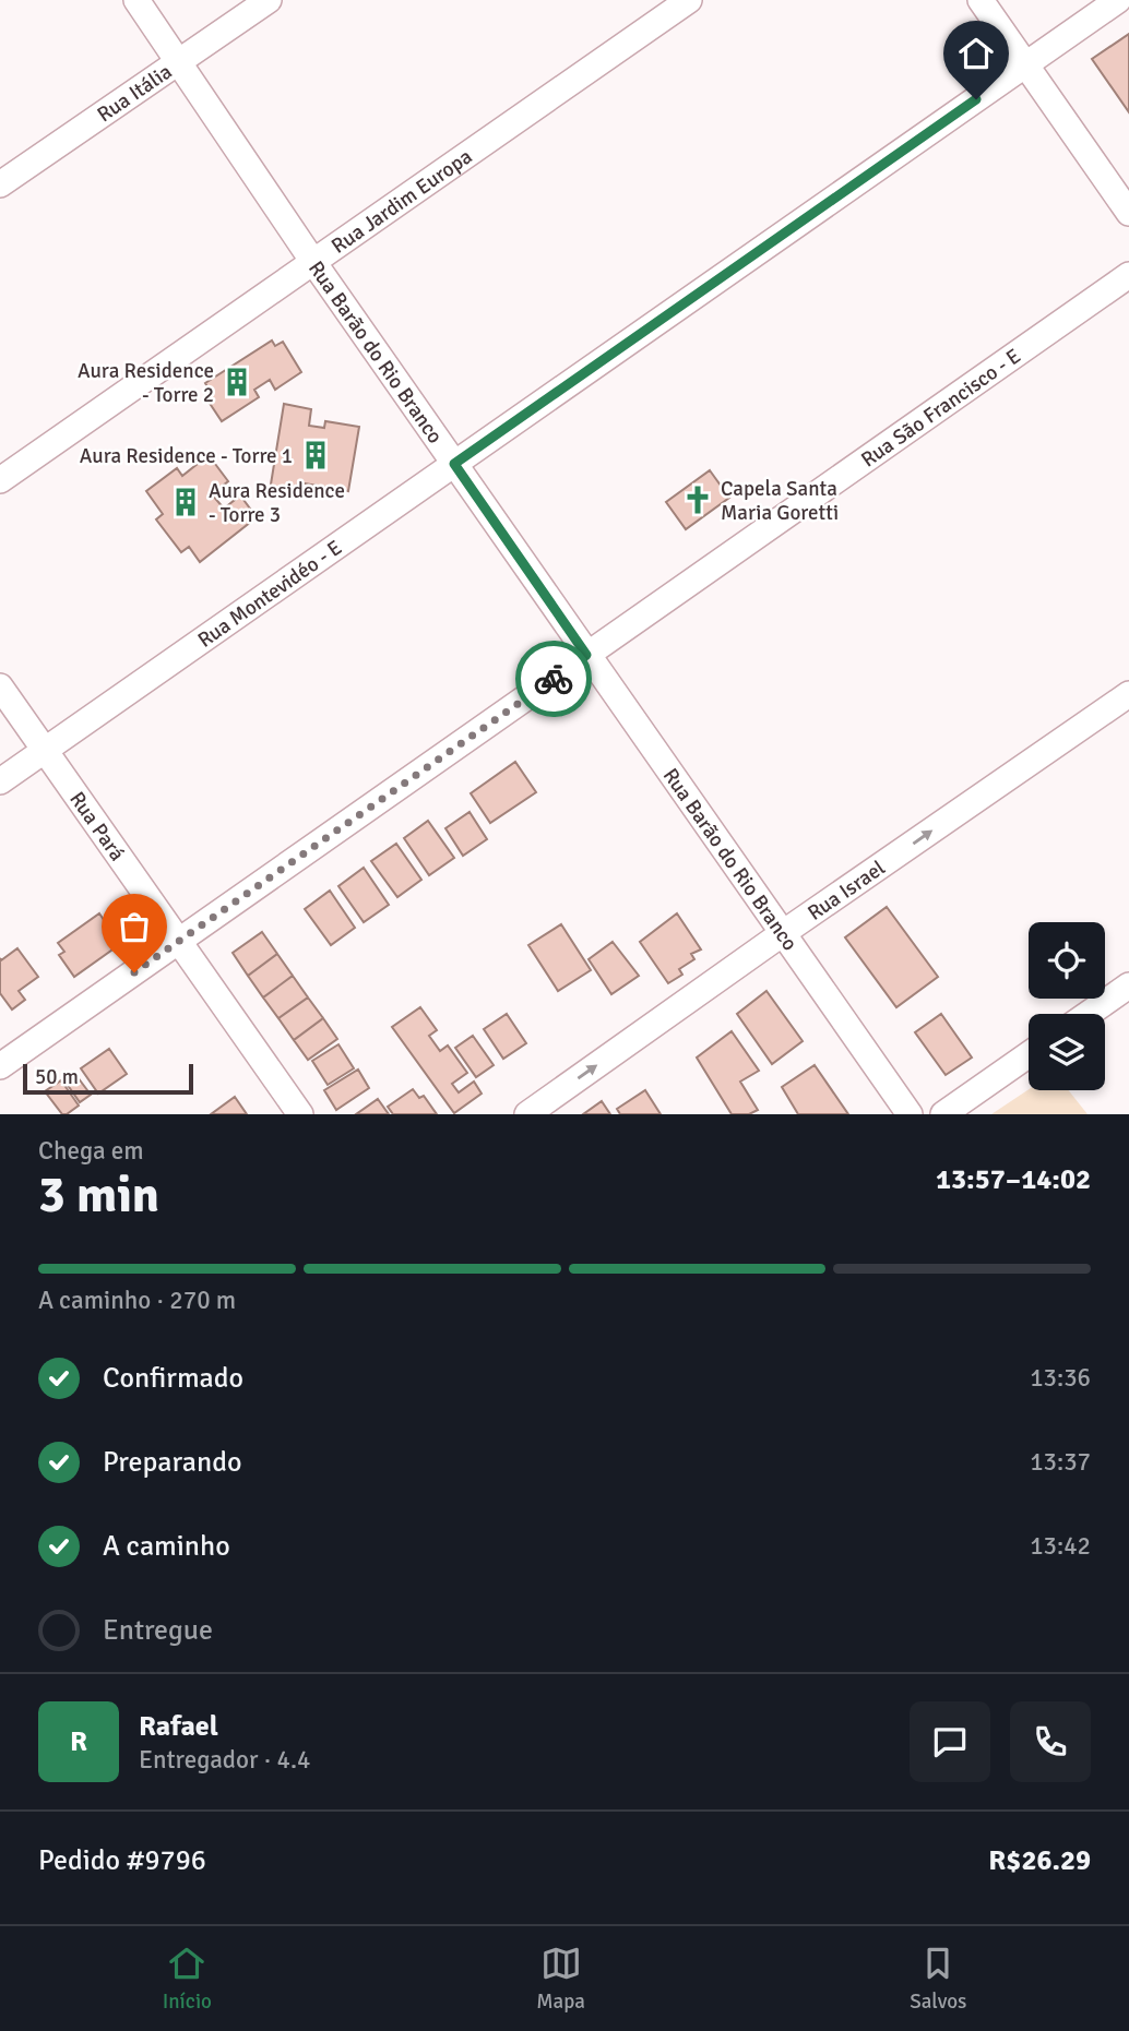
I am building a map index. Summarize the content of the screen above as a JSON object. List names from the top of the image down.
{
  "streets": {
    "street": [
      "Rua Itália",
      "Rua Jardim Europa",
      "Rua Barão do Rio Branco",
      "Rua São Francisco - E",
      "Rua Montevidéo - E",
      "Rua Pará",
      "Rua Israel"
    ]
  },
  "crossings": [
    ["Rua Itália", "Rua Barão do Rio Branco"],
    ["Rua Jardim Europa", "Rua Barão do Rio Branco"],
    ["Rua Barão do Rio Branco", "Rua São Francisco - E"],
    ["Rua Barão do Rio Branco", "Rua Montevidéo - E"],
    ["Rua Barão do Rio Branco", "Rua Israel"],
    ["Rua São Francisco - E", "Rua Pará"],
    ["Rua Montevidéo - E", "Rua Pará"]
  ],
  "one_way": ["Rua Israel"],
  "places": {
    "building": ["Aura Residence - Torre 2", "Aura Residence - Torre 1", "Aura Residence - Torre 3"],
    "church": ["Capela Santa Maria Goretti"]
  },
  "scale_bar": "50 m",
  "page": {
    "scale": "50 m",
    "heading": ["3 min", "Chega em", "13:57–14:02"],
    "panel": [
      "Rafael",
      "Entregador · 4.4",
      "Pedido #9796",
      "R$26.29"
    ],
    "bar": "A caminho · 270 m",
    "list": [
      ["Confirmado", "13:36"],
      ["Preparando", "13:37"],
      ["A caminho", "13:42"],
      "Entregue"
    ],
    "round": "R",
    "tabs": ["Início", "Mapa", "Salvos"]
  }
}
